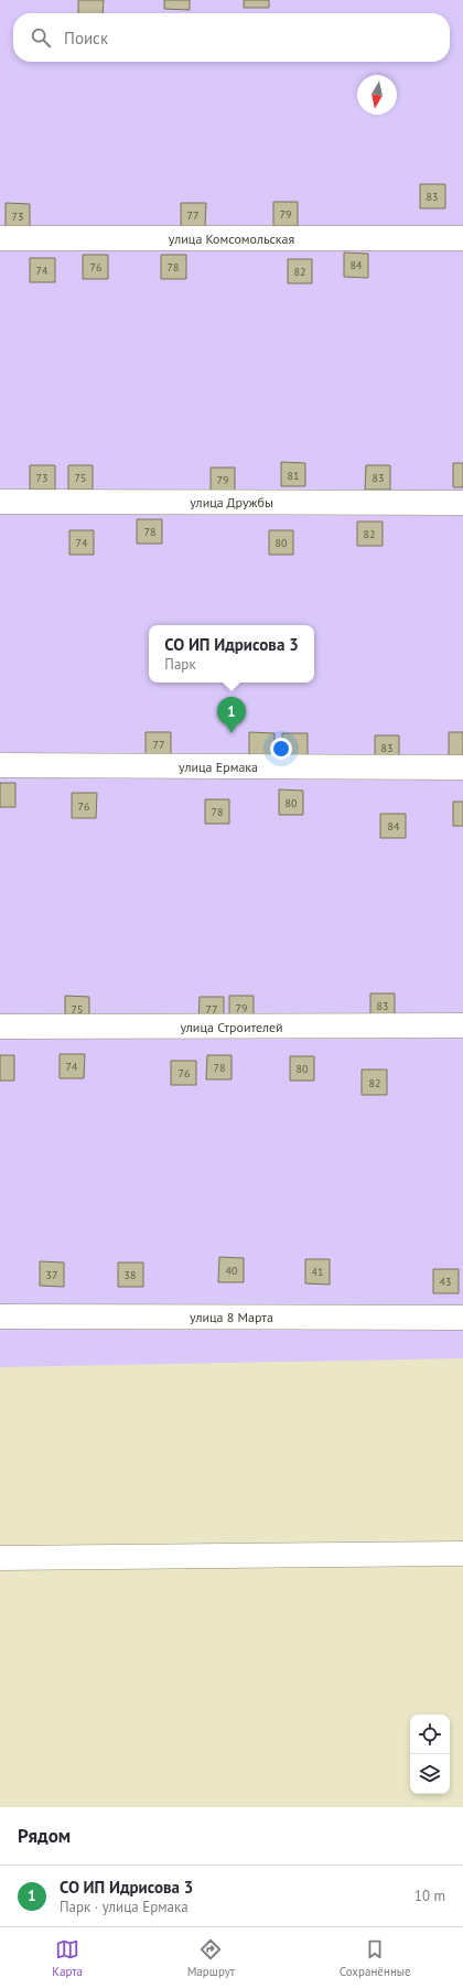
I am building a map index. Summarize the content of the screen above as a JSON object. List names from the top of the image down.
{
  "streets": {
    "street": [
      "улица Комсомольская",
      "улица Дружбы",
      "улица Ермака",
      "улица Строителей",
      "улица 8 Марта"
    ]
  },
  "house_numbers": [
    "83",
    "79",
    "77",
    "73",
    "84",
    "76",
    "78",
    "74",
    "82",
    "81",
    "73",
    "75",
    "83",
    "79",
    "78",
    "82",
    "74",
    "80",
    "77",
    "83",
    "80",
    "76",
    "78",
    "84",
    "83",
    "79",
    "75",
    "77",
    "74",
    "78",
    "80",
    "76",
    "82",
    "40",
    "41",
    "37",
    "38",
    "43"
  ],
  "north": "bottom",
  "page": {
    "search": "Поиск",
    "popup": ["СО ИП Идрисова 3", "Парк"],
    "pins": "1",
    "heading": "Рядом",
    "list": [
      {
        "mark": "1",
        "name": "СО ИП Идрисова 3",
        "note": "Парк · улица Ермака",
        "value": "10 m"
      }
    ],
    "nav": ["Карта", "Маршрут", "Сохранённые"]
  }
}
